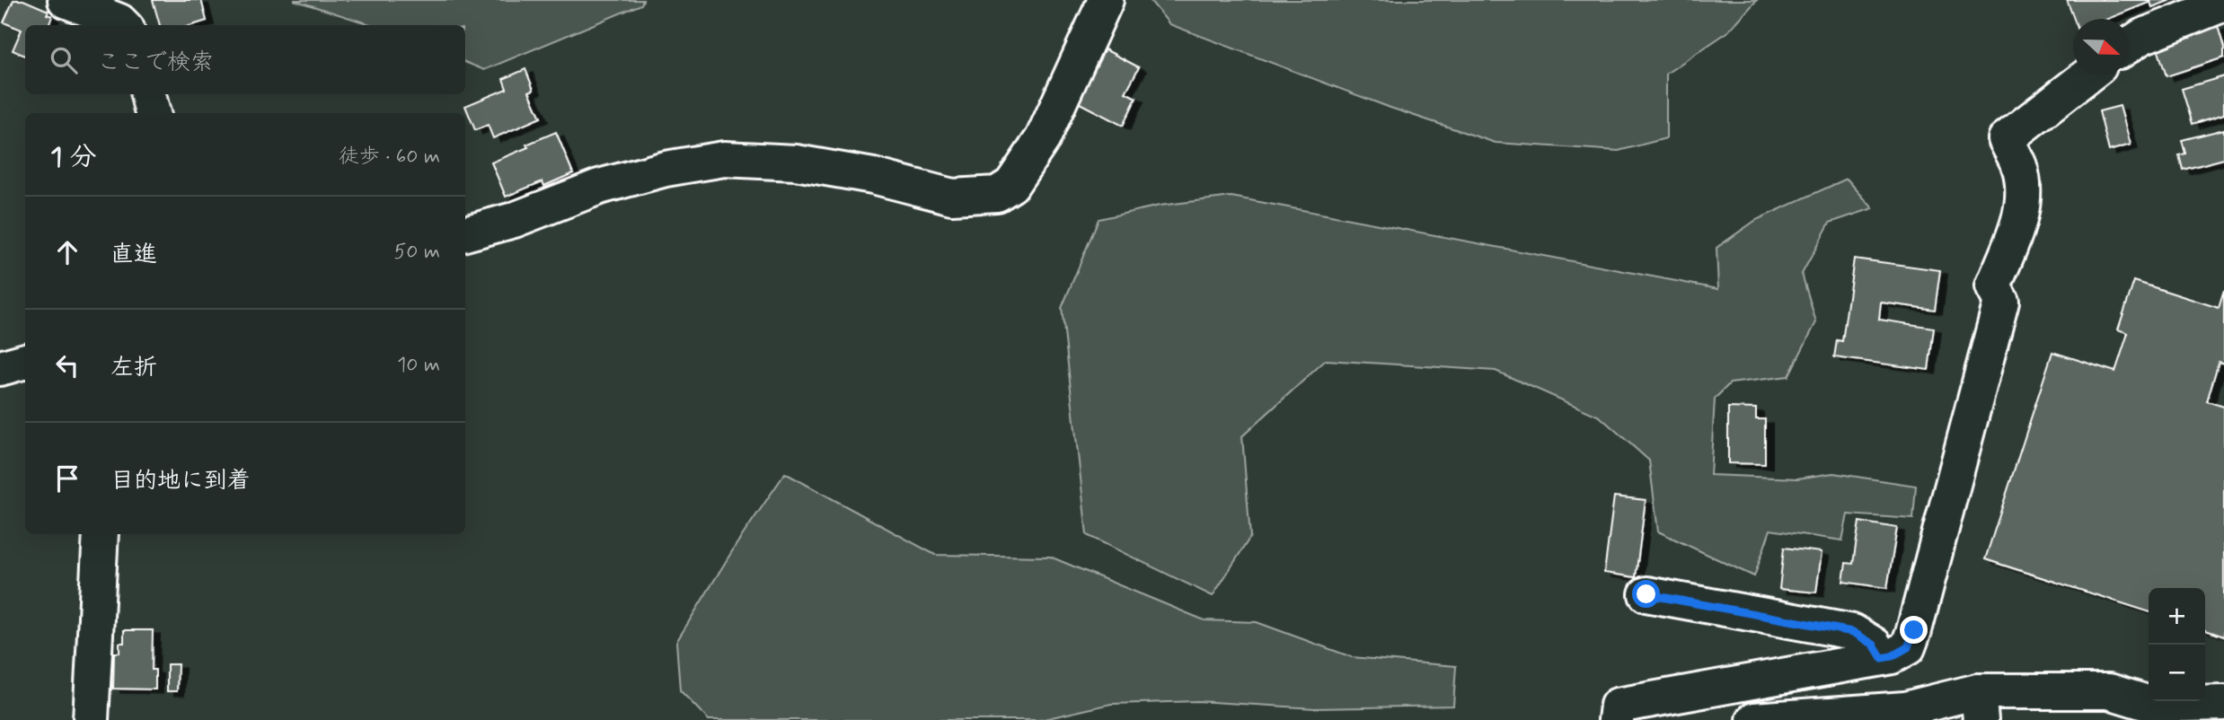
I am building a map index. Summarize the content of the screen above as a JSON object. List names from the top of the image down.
{
  "north": "right",
  "page": {
    "search": "ここで検索",
    "heading": ["1 分", "徒歩 · 60 m"],
    "list": [
      ["直進", "50 m"],
      ["左折", "10 m"],
      "目的地に到着"
    ],
    "map_buttons": ["+", "−"]
  }
}
